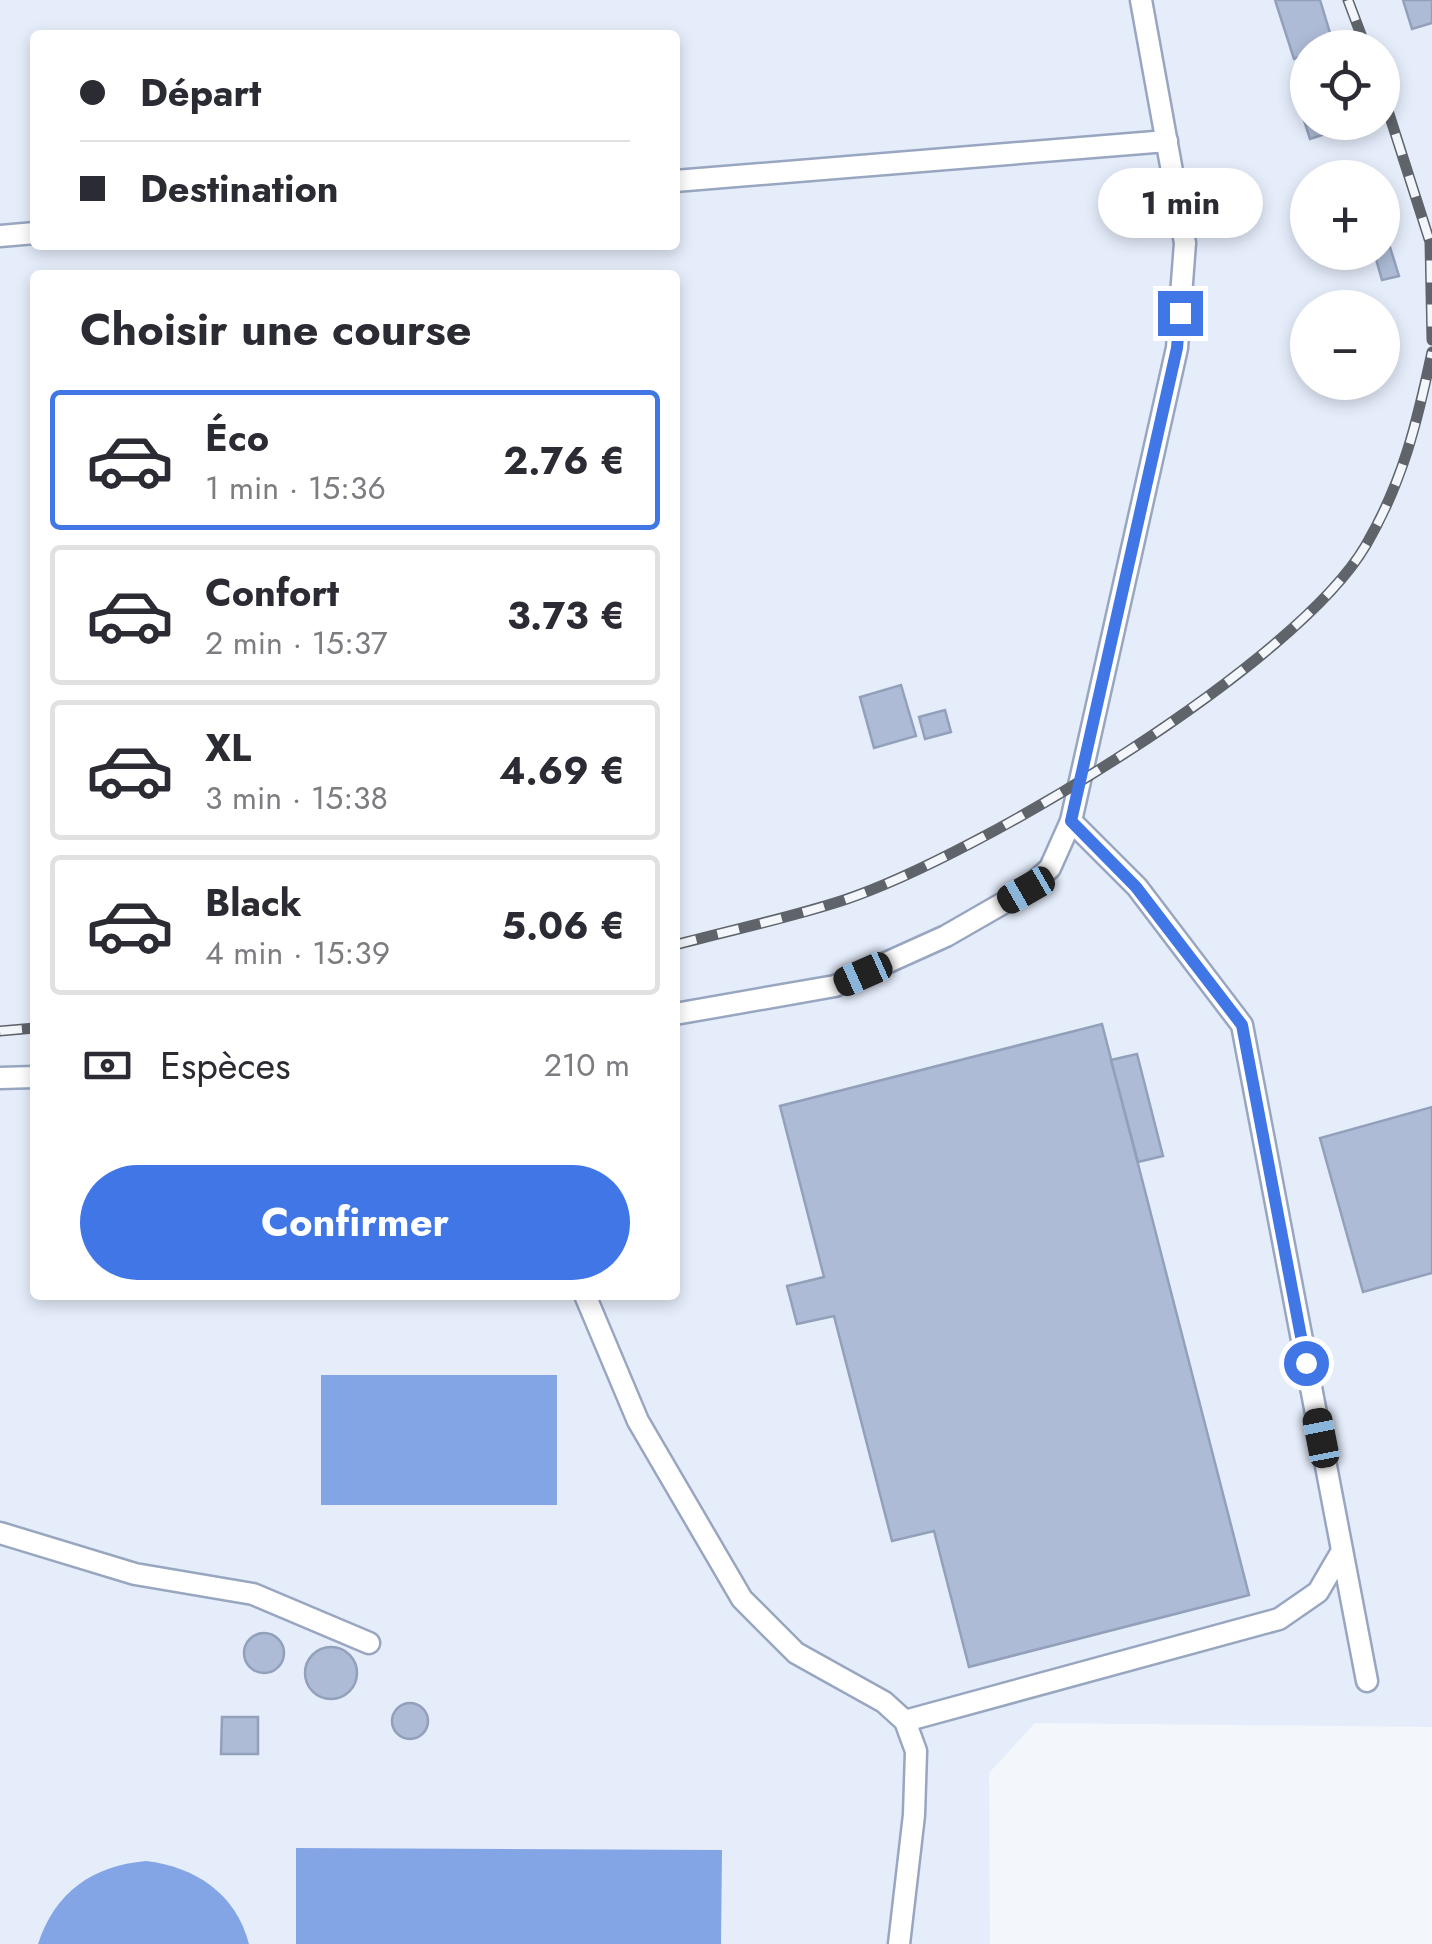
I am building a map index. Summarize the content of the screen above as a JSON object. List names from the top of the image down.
{
  "page": {
    "map_buttons": ["+", "−"],
    "banner": ["Départ", "Destination"],
    "bubble": "1 min",
    "heading": "Choisir une course",
    "list": [
      {
        "name": "Éco",
        "note": "1 min · 15:36",
        "value": "2.76 €"
      },
      {
        "name": "Confort",
        "note": "2 min · 15:37",
        "value": "3.73 €"
      },
      {
        "name": "XL",
        "note": "3 min · 15:38",
        "value": "4.69 €"
      },
      {
        "name": "Black",
        "note": "4 min · 15:39",
        "value": "5.06 €"
      }
    ],
    "pay": ["Espèces", "210 m"],
    "buttons": "Confirmer"
  }
}
